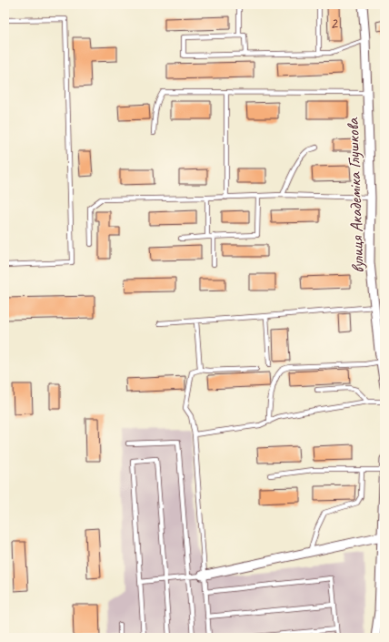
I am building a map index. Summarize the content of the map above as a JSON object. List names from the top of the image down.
{
  "streets": {
    "street": ["вулиця Академіка Глушкова"]
  },
  "house_numbers": ["2"]
}
